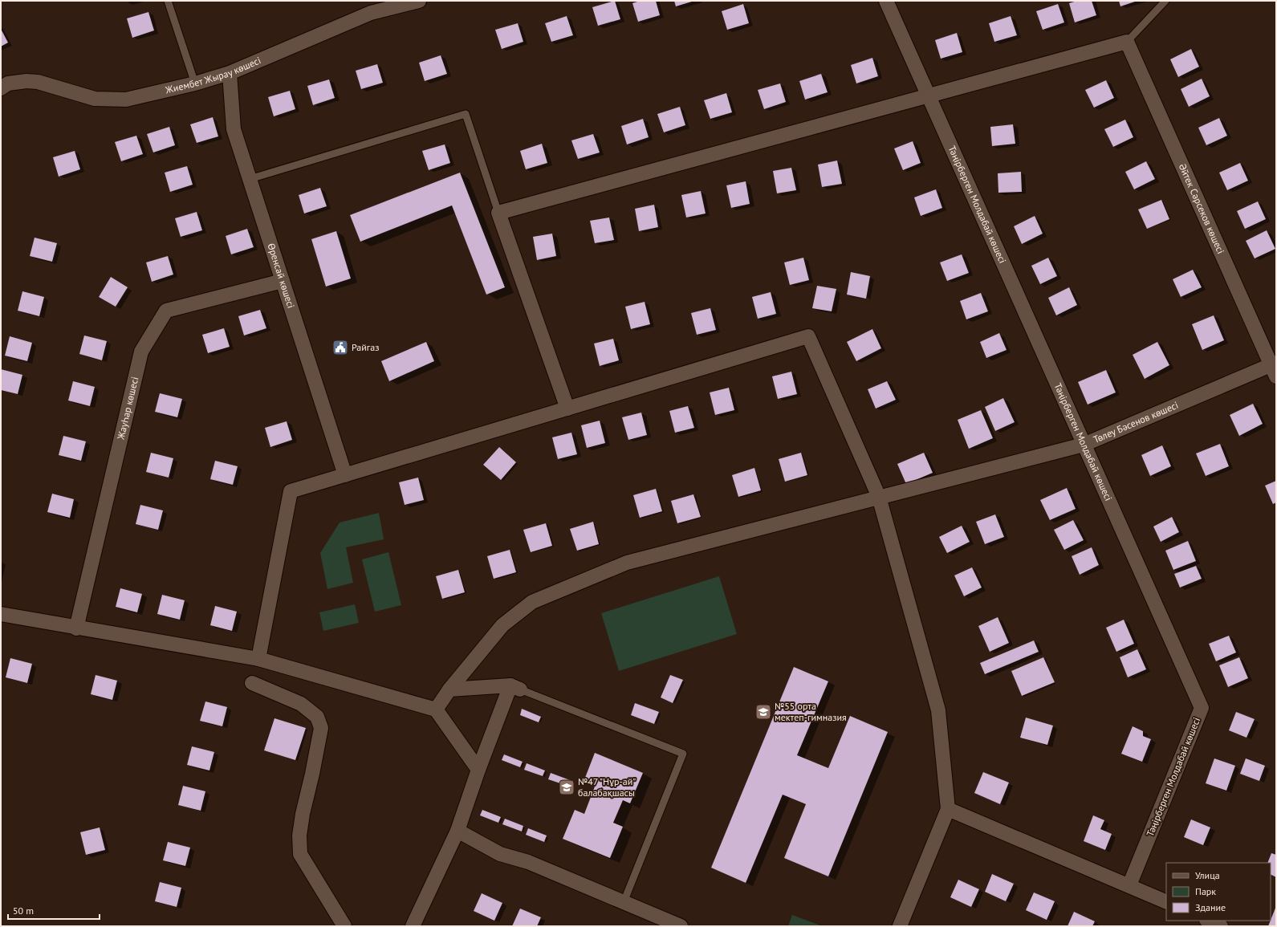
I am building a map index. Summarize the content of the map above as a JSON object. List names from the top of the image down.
{
  "streets": {
    "street": [
      "Жиембет Жырау көшесі",
      "Тәңірберген Молдабай көшесі",
      "Әйтек Сәрсеков көшесі",
      "Өренсай көшесі",
      "ЖауҺар көшесі",
      "Төлеу Бәсенов көшесі"
    ]
  },
  "crossings": [
    ["Жиембет Жырау көшесі", "Өренсай көшесі"],
    ["Тәңірберген Молдабай көшесі", "Төлеу Бәсенов көшесі"],
    ["Әйтек Сәрсеков көшесі", "Төлеу Бәсенов көшесі"],
    ["Өренсай көшесі", "ЖауҺар көшесі"]
  ],
  "places": {
    "public building": ["Райгаз"],
    "school or university": ["№55 орта мектеп-гимназия", "№47 \"Нұр-ай\" балабақшасы"]
  },
  "legend": ["Улица", "Парк", "Здание"],
  "scale_bar": "50 m"
}
